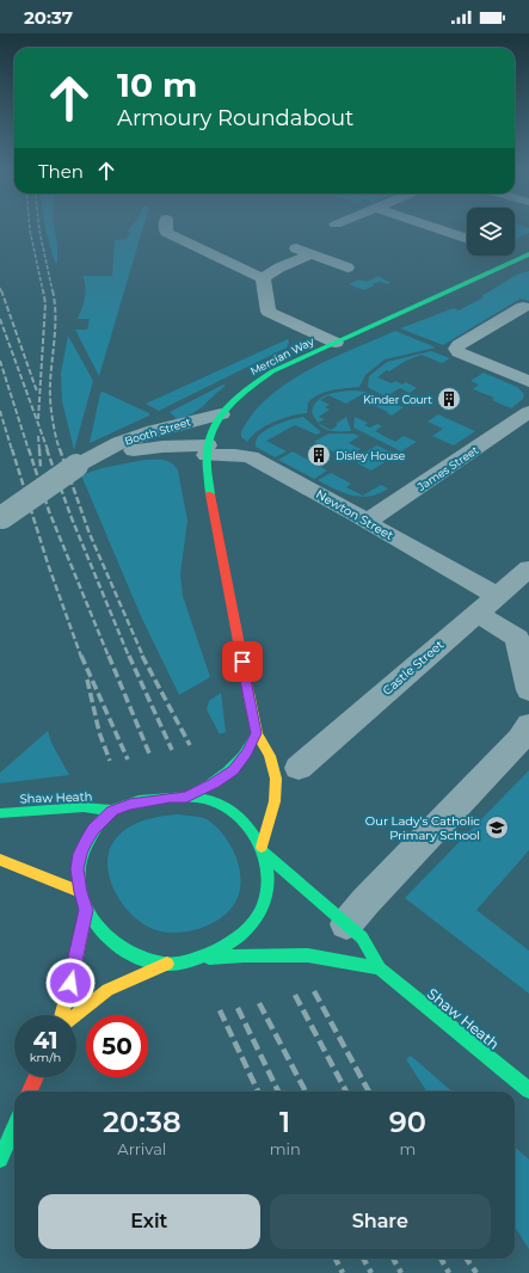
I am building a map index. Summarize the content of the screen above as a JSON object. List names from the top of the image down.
{
  "streets": {
    "main road": ["Mercian Way", "Shaw Heath"],
    "street": [
      "Booth Street",
      "James Street",
      "Newton Street",
      "Castle Street"
    ]
  },
  "crossings": [
    ["Mercian Way", "Booth Street"],
    ["Mercian Way", "Newton Street"],
    ["Mercian Way", "Shaw Heath"],
    ["Booth Street", "Newton Street"],
    ["James Street", "Newton Street"],
    ["Newton Street", "Castle Street"]
  ],
  "places": {
    "building": ["Kinder Court", "Disley House"],
    "school or university": ["Our Lady's Catholic Primary School"]
  },
  "page": {
    "status": "20:37",
    "turn": ["10 m", "Armoury Roundabout"],
    "then": "Then",
    "speed": "41 km/h",
    "limit": "50",
    "eta": [
      "20:38",
      "Arrival",
      "1",
      "min",
      "90",
      "m"
    ],
    "buttons": ["Exit", "Share"]
  }
}
